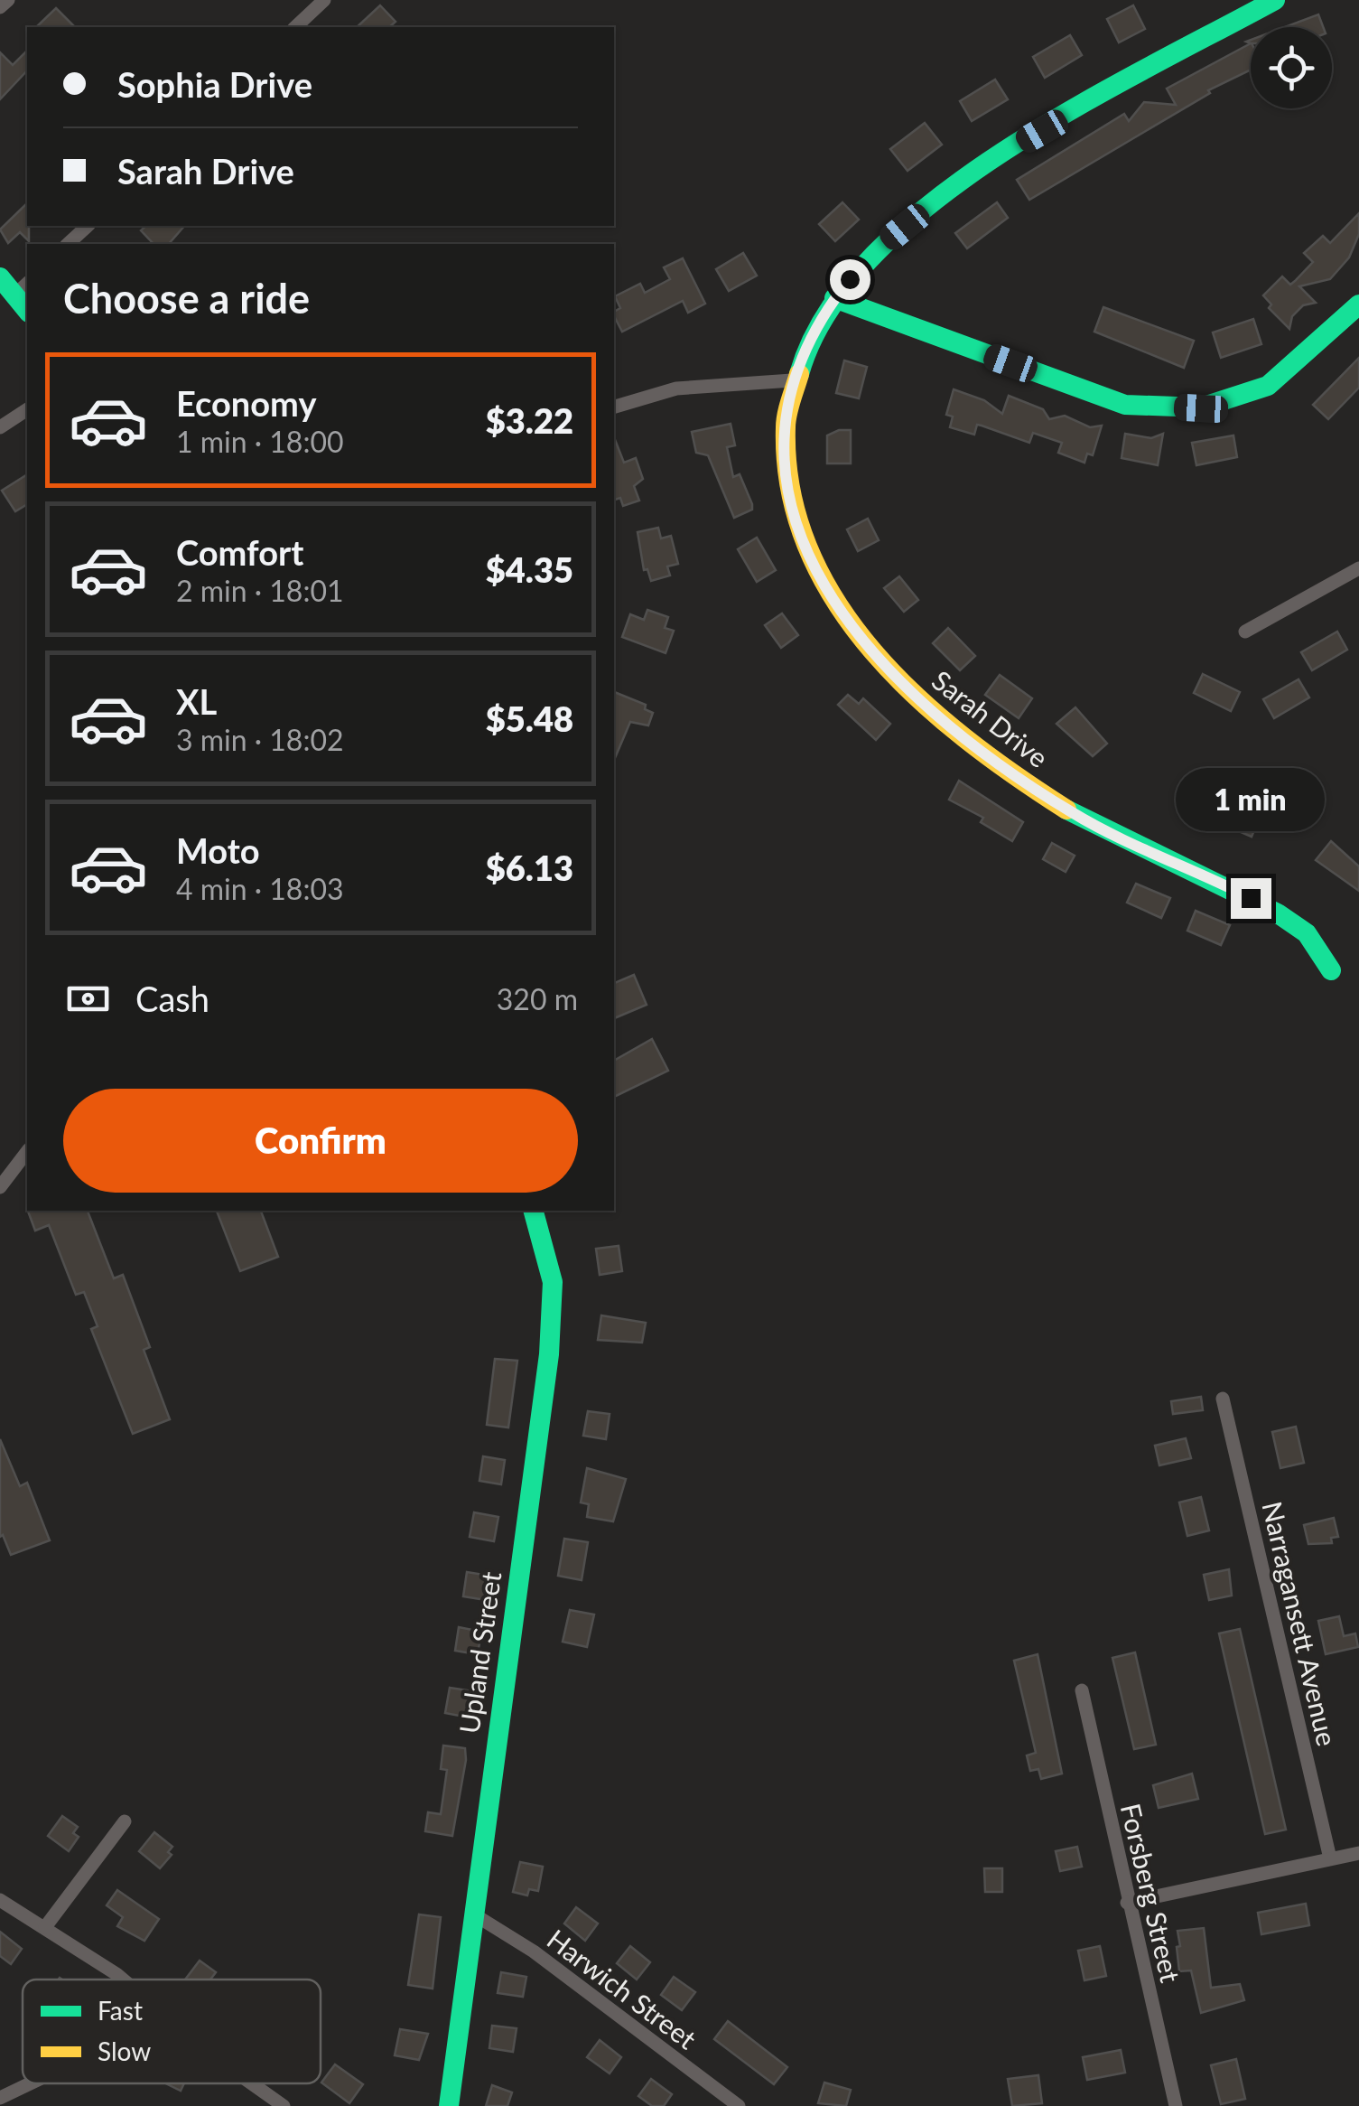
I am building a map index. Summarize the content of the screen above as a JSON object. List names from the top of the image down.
{
  "streets": {
    "street": [
      "Sarah Drive",
      "Narragansett Avenue",
      "Upland Street",
      "Forsberg Street",
      "Harwich Street"
    ]
  },
  "crossings": [
    ["Upland Street", "Harwich Street"]
  ],
  "legend": ["Fast", "Slow"],
  "page": {
    "banner": ["Sophia Drive", "Sarah Drive"],
    "heading": "Choose a ride",
    "list": [
      {
        "name": "Economy",
        "note": "1 min · 18:00",
        "value": "$3.22"
      },
      {
        "name": "Comfort",
        "note": "2 min · 18:01",
        "value": "$4.35"
      },
      {
        "name": "XL",
        "note": "3 min · 18:02",
        "value": "$5.48"
      },
      {
        "name": "Moto",
        "note": "4 min · 18:03",
        "value": "$6.13"
      }
    ],
    "bubble": "1 min",
    "pay": ["Cash", "320 m"],
    "buttons": "Confirm"
  }
}
